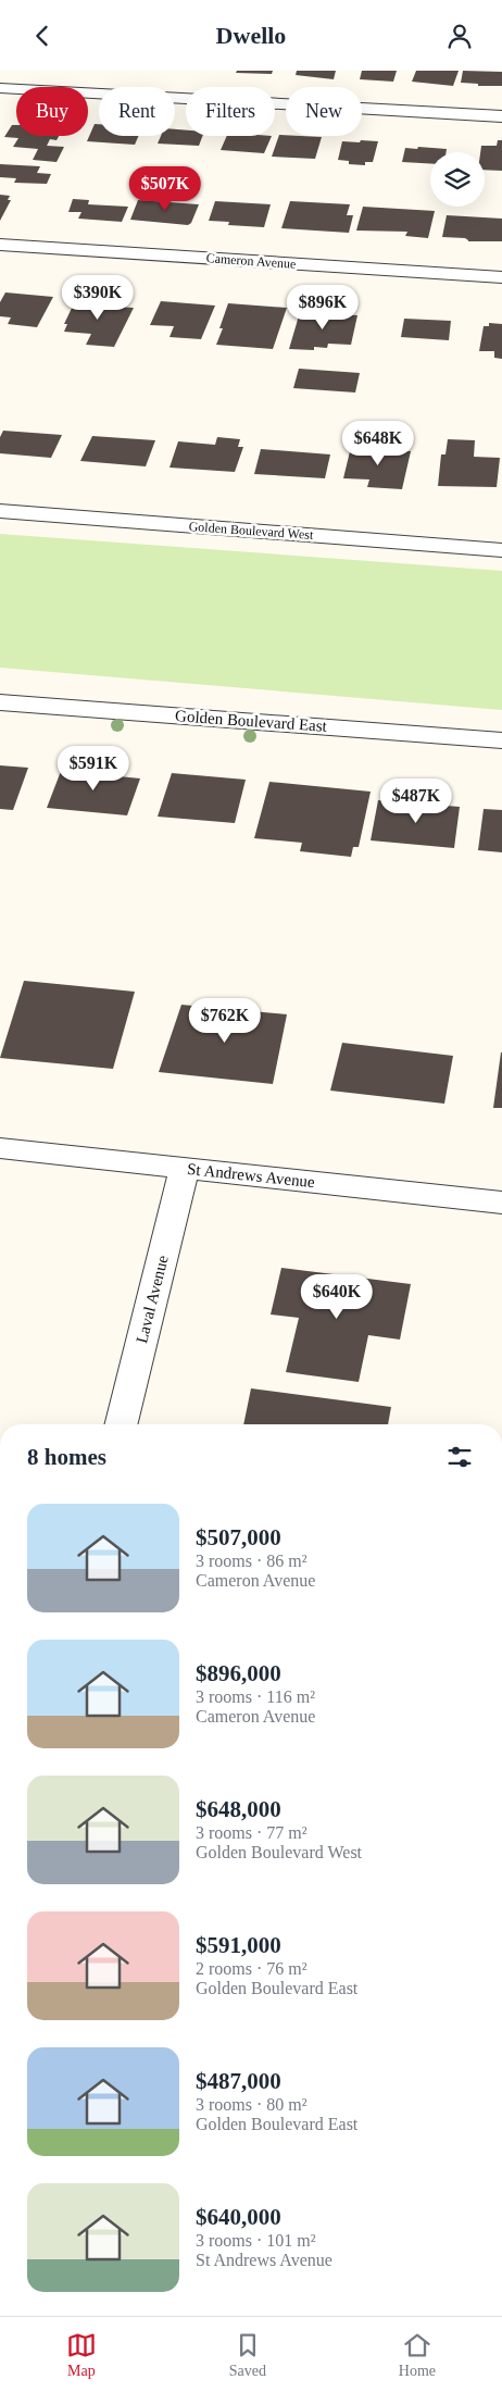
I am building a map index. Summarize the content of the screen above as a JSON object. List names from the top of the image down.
{
  "streets": {
    "street": [
      "Cameron Avenue",
      "Golden Boulevard West",
      "Golden Boulevard East",
      "St Andrews Avenue",
      "Laval Avenue"
    ]
  },
  "crossings": [
    ["St Andrews Avenue", "Laval Avenue"]
  ],
  "page": {
    "header": "Dwello",
    "chip": [
      "Buy",
      "Rent",
      "Filters",
      "New"
    ],
    "price": [
      "$507K",
      "$390K",
      "$896K",
      "$648K",
      "$591K",
      "$487K",
      "$762K",
      "$640K"
    ],
    "heading": "8 homes",
    "list": [
      {
        "name": "$507,000",
        "note": "3 rooms · 86 m² · Cameron Avenue"
      },
      {
        "name": "$896,000",
        "note": "3 rooms · 116 m² · Cameron Avenue"
      },
      {
        "name": "$648,000",
        "note": "3 rooms · 77 m² · Golden Boulevard West"
      },
      {
        "name": "$591,000",
        "note": "2 rooms · 76 m² · Golden Boulevard East"
      },
      {
        "name": "$487,000",
        "note": "3 rooms · 80 m² · Golden Boulevard East"
      },
      {
        "name": "$640,000",
        "note": "3 rooms · 101 m² · St Andrews Avenue"
      }
    ],
    "tabs": ["Map", "Saved", "Home"]
  }
}
